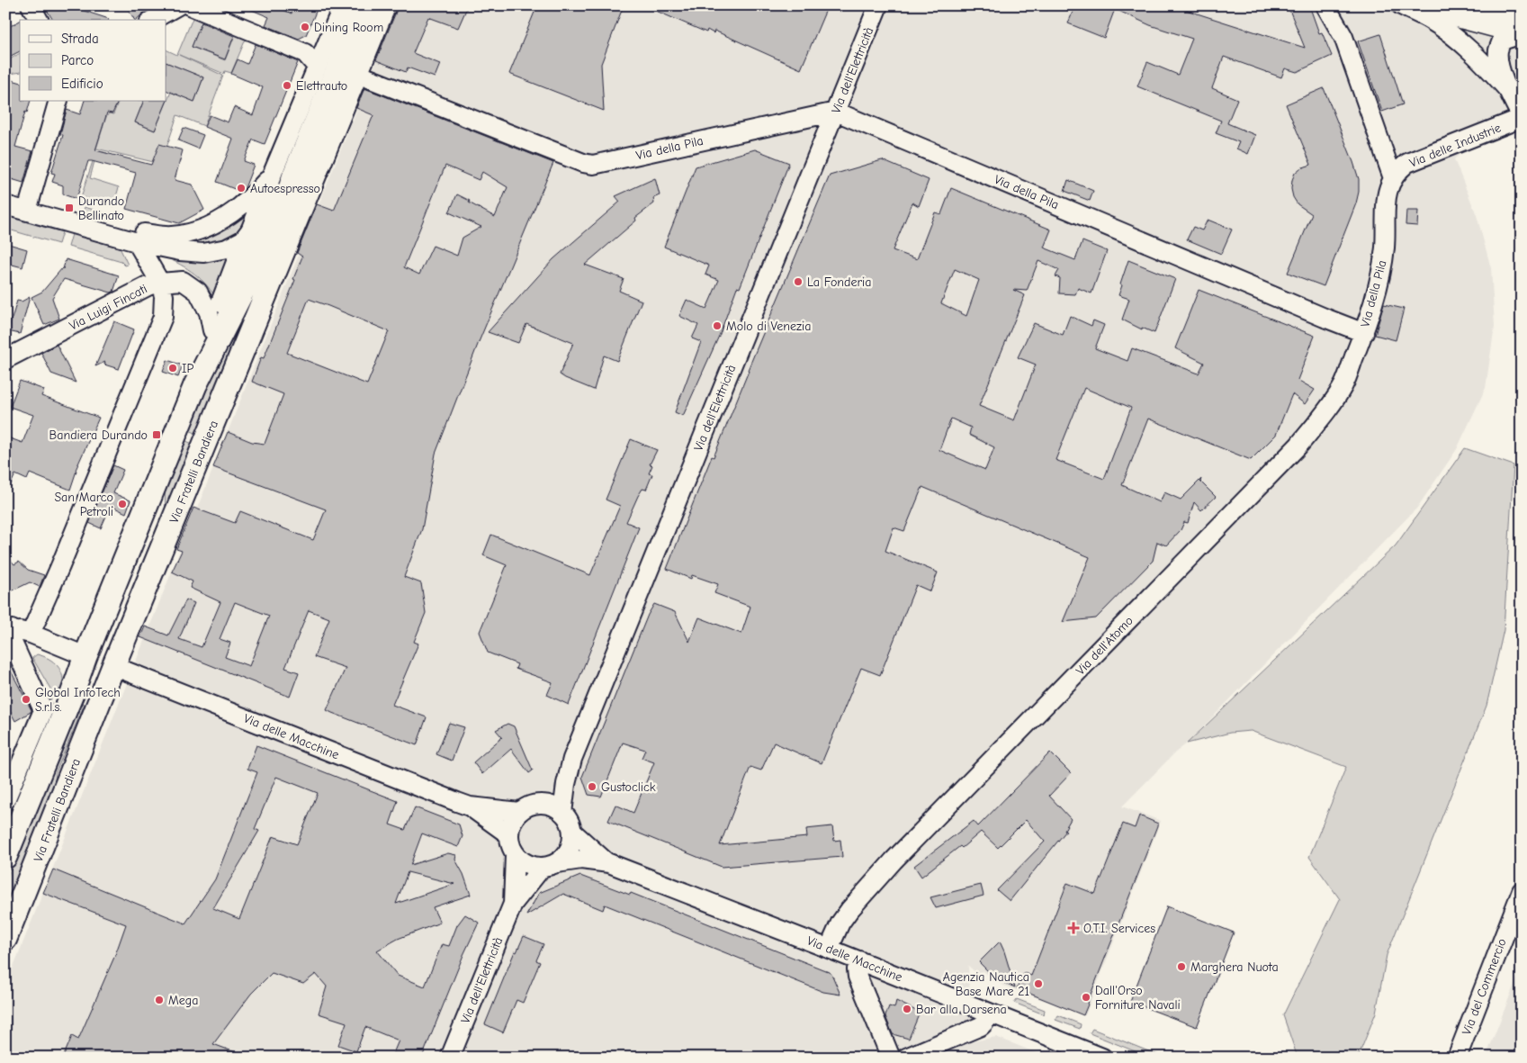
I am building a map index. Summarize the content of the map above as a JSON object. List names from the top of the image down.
{
  "streets": {
    "main road": ["Via Fratelli Bandiera"],
    "street": [
      "Via dell'Elettricità",
      "Via delle Industrie",
      "Via della Pila",
      "Via Luigi Fincati",
      "Via dell'Atomo",
      "Via delle Macchine",
      "Via del Commercio"
    ]
  },
  "crossings": [
    ["Via dell'Elettricità", "Via della Pila"],
    ["Via dell'Elettricità", "Via delle Macchine"],
    ["Via delle Industrie", "Via della Pila"],
    ["Via della Pila", "Via Fratelli Bandiera"],
    ["Via della Pila", "Via dell'Atomo"],
    ["Via Fratelli Bandiera", "Via delle Macchine"],
    ["Via dell'Atomo", "Via delle Macchine"]
  ],
  "places": {
    "other": [
      "Dining Room",
      "Elettrauto",
      "Autoespresso",
      "La Fonderia",
      "Molo di Venezia",
      "IP",
      "San Marco Petroli",
      "Global InfoTech S.r.l.s.",
      "Gustoclick",
      "Marghera Nuota",
      "Agenzia Nautica Base Mare 21",
      "Dall'Orso Forniture Navali",
      "Mega",
      "Bar alla Darsena"
    ],
    "transit": ["Durando Bellinato", "Bandiera Durando"],
    "health": ["O.T.I. Services"]
  },
  "legend": ["Strada", "Parco", "Edificio"]
}
